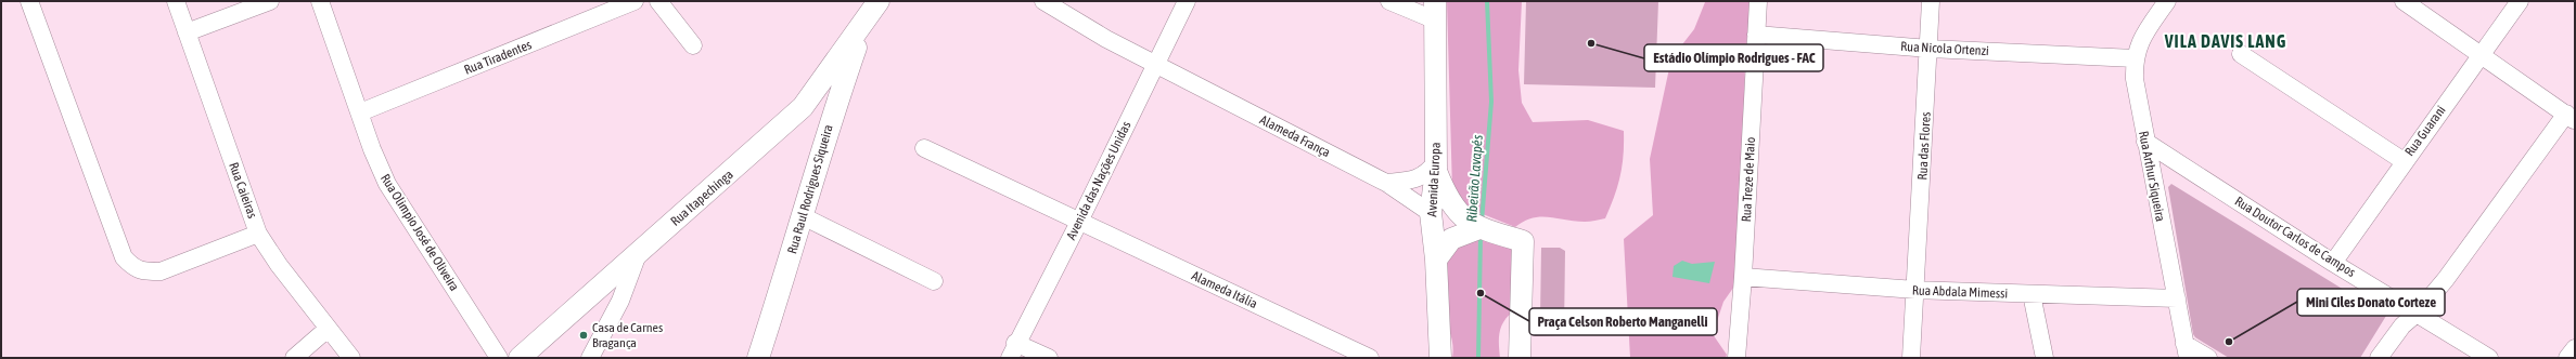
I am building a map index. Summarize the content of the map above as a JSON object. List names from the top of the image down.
{
  "streets": {
    "street": [
      "Rua Nicola Ortenzi",
      "Rua Tiradentes",
      "Rua Guarani",
      "Alameda França",
      "Rua das Flores",
      "Rua Arthur Siqueira",
      "Avenida Europa",
      "Rua Treze de Maio",
      "Avenida das Nações Unidas",
      "Rua Raul Rodrigues Siqueira",
      "Rua Caieiras",
      "Rua Itapechinga",
      "Rua Olimpio José de Oliveira",
      "Rua Doutor Carlos de Campos",
      "Alameda Itália",
      "Rua Abdala Mimessi"
    ]
  },
  "crossings": [
    ["Rua Nicola Ortenzi", "Rua das Flores"],
    ["Rua Nicola Ortenzi", "Rua Arthur Siqueira"],
    ["Rua Nicola Ortenzi", "Rua Treze de Maio"],
    ["Rua Tiradentes", "Rua Olimpio José de Oliveira"],
    ["Rua Guarani", "Rua Doutor Carlos de Campos"],
    ["Alameda França", "Avenida Europa"],
    ["Alameda França", "Avenida das Nações Unidas"],
    ["Rua das Flores", "Rua Abdala Mimessi"],
    ["Rua Arthur Siqueira", "Rua Doutor Carlos de Campos"],
    ["Rua Arthur Siqueira", "Rua Abdala Mimessi"],
    ["Rua Treze de Maio", "Rua Abdala Mimessi"],
    ["Avenida das Nações Unidas", "Alameda Itália"],
    ["Rua Raul Rodrigues Siqueira", "Rua Itapechinga"]
  ],
  "districts": ["VILA DAVIS LANG"],
  "water": ["Ribeirão Lavapés"],
  "places": [
    "Estádio Olímpio Rodrigues - FAC",
    "Praça Celson Roberto Manganelli",
    "Casa de Carnes Bragança",
    "Mini Ciles Donato Corteze"
  ]
}
